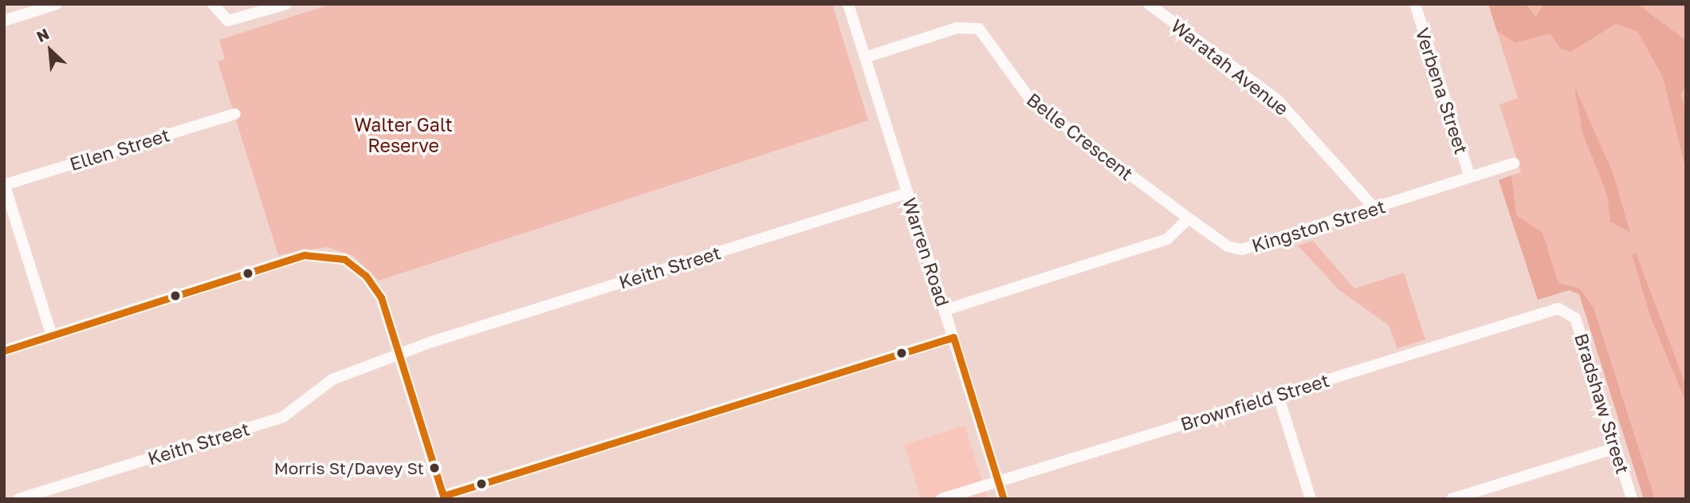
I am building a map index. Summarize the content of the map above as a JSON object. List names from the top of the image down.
{
  "streets": {
    "street": [
      "Waratah Avenue",
      "Verbena Street",
      "Belle Crescent",
      "Ellen Street",
      "Kingston Street",
      "Warren Road",
      "Keith Street",
      "Brownfield Street",
      "Bradshaw Street"
    ]
  },
  "crossings": [
    ["Waratah Avenue", "Kingston Street"],
    ["Verbena Street", "Kingston Street"],
    ["Belle Crescent", "Kingston Street"],
    ["Belle Crescent", "Warren Road"],
    ["Warren Road", "Keith Street"],
    ["Warren Road", "Brownfield Street"],
    ["Brownfield Street", "Bradshaw Street"]
  ],
  "parks": ["Walter Galt Reserve"],
  "places": ["Morris St/Davey St"],
  "north": "top left"
}
